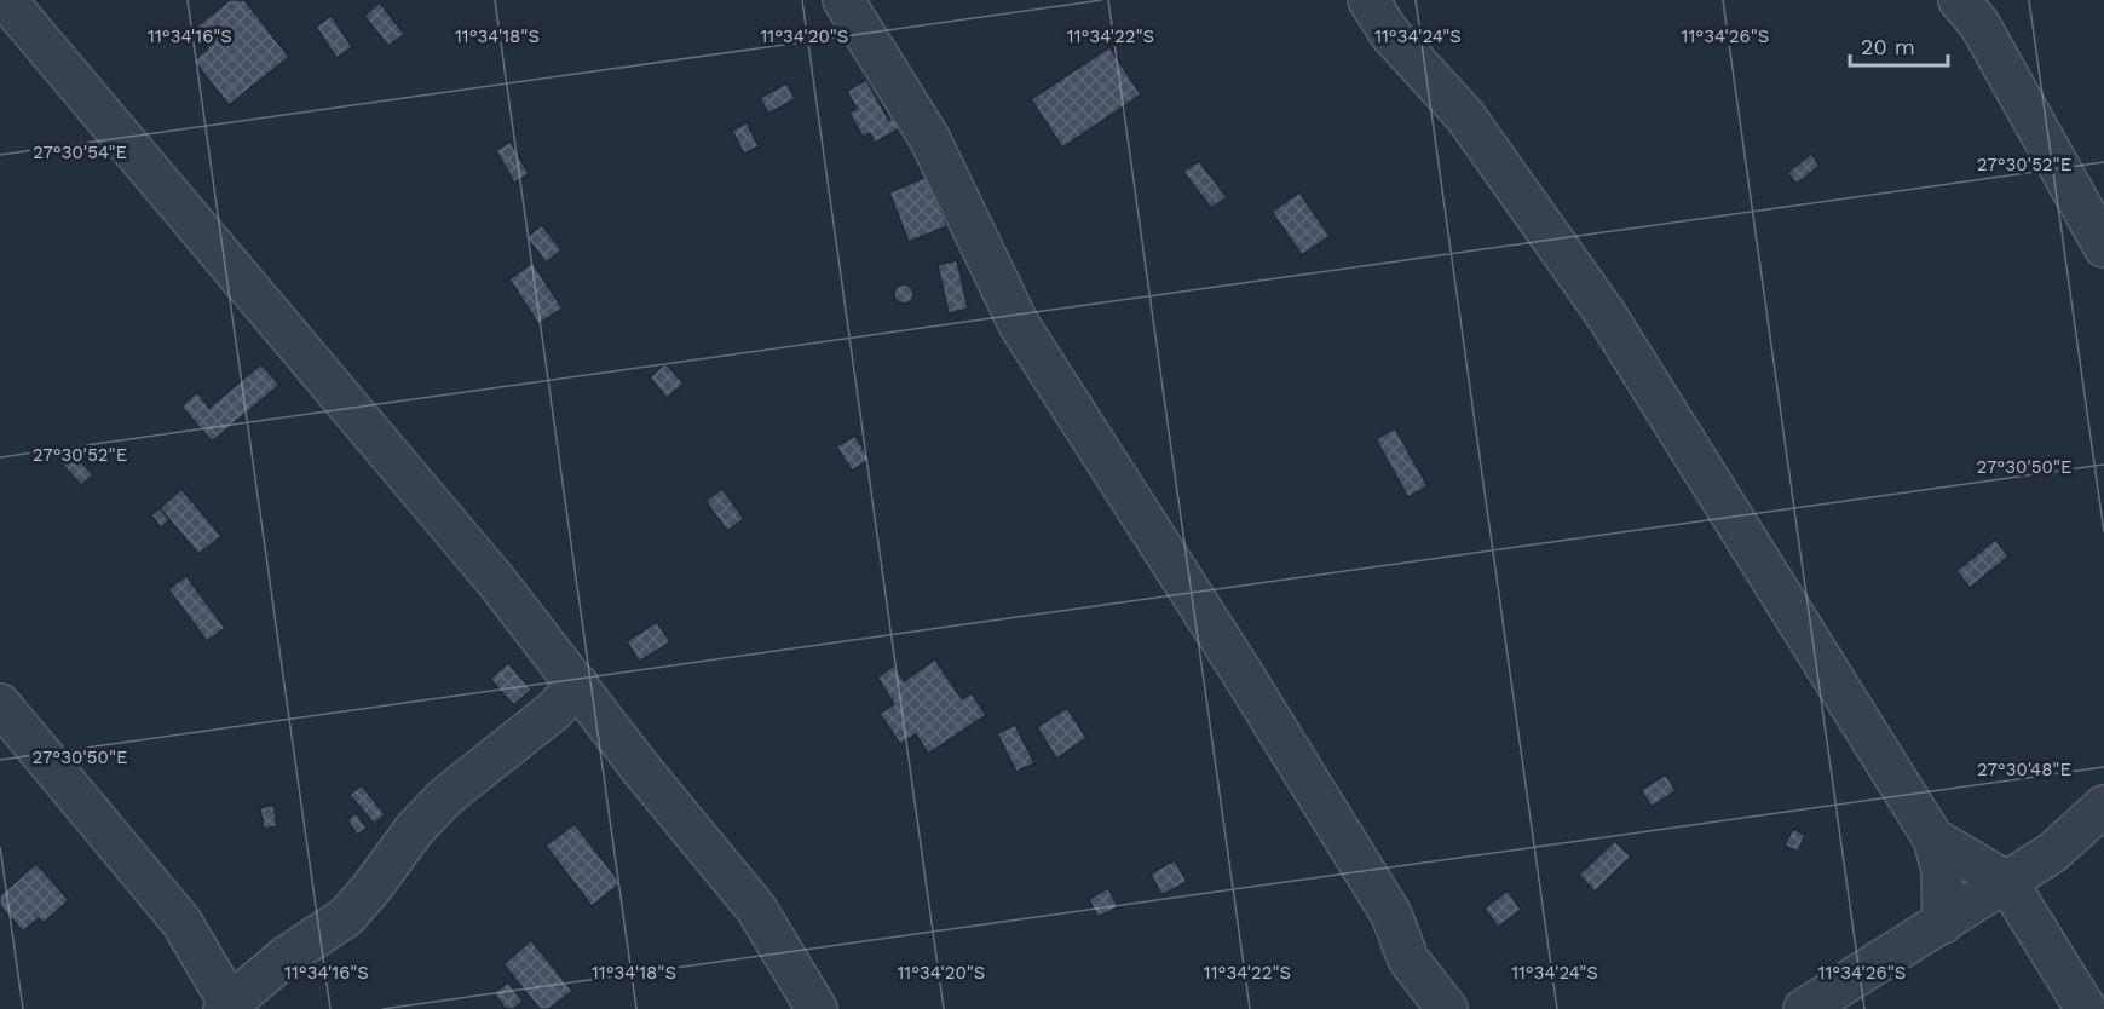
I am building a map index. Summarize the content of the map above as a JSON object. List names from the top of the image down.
{
  "scale_bar": "20 m",
  "coordinates": [
    "11°34'16\"S",
    "11°34'18\"S",
    "11°34'20\"S",
    "11°34'22\"S",
    "11°34'24\"S",
    "11°34'26\"S",
    "27°30'54\"E",
    "27°30'52\"E",
    "27°30'50\"E",
    "27°30'48\"E"
  ]
}
